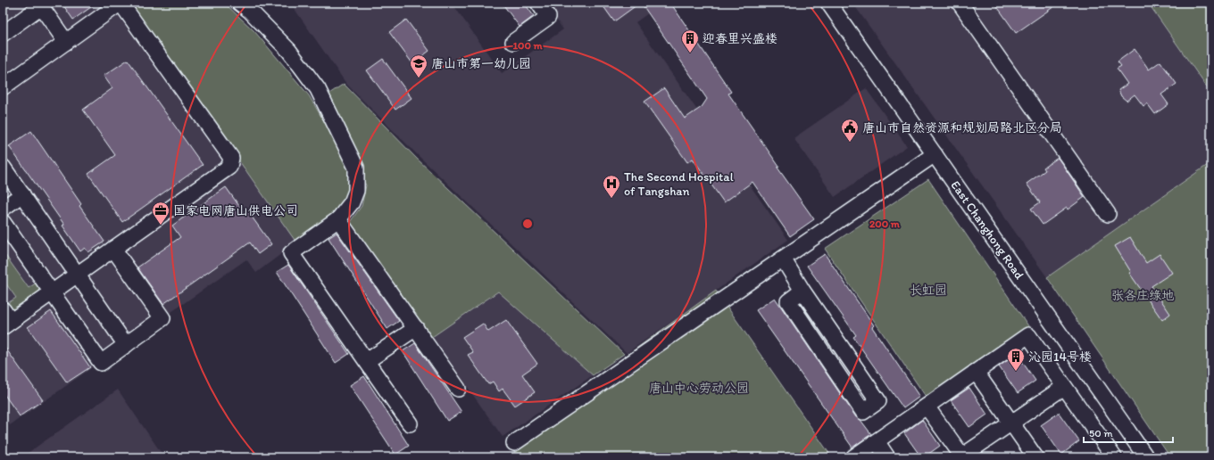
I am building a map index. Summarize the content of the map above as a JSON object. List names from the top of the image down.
{
  "streets": {
    "street": ["East Changhong Road"]
  },
  "parks": ["长虹园", "张各庄绿地", "唐山中心劳动公园"],
  "places": {
    "building": ["迎春里兴盛楼", "沁园14号楼"],
    "school or university": ["唐山市第一幼儿园"],
    "public building": ["唐山市自然资源和规划局路北区分局"],
    "hospital": ["The Second Hospital of Tangshan"],
    "office": ["国家电网唐山供电公司"]
  },
  "scale_bar": "50 m",
  "rings": ["100 m", "200 m"]
}
